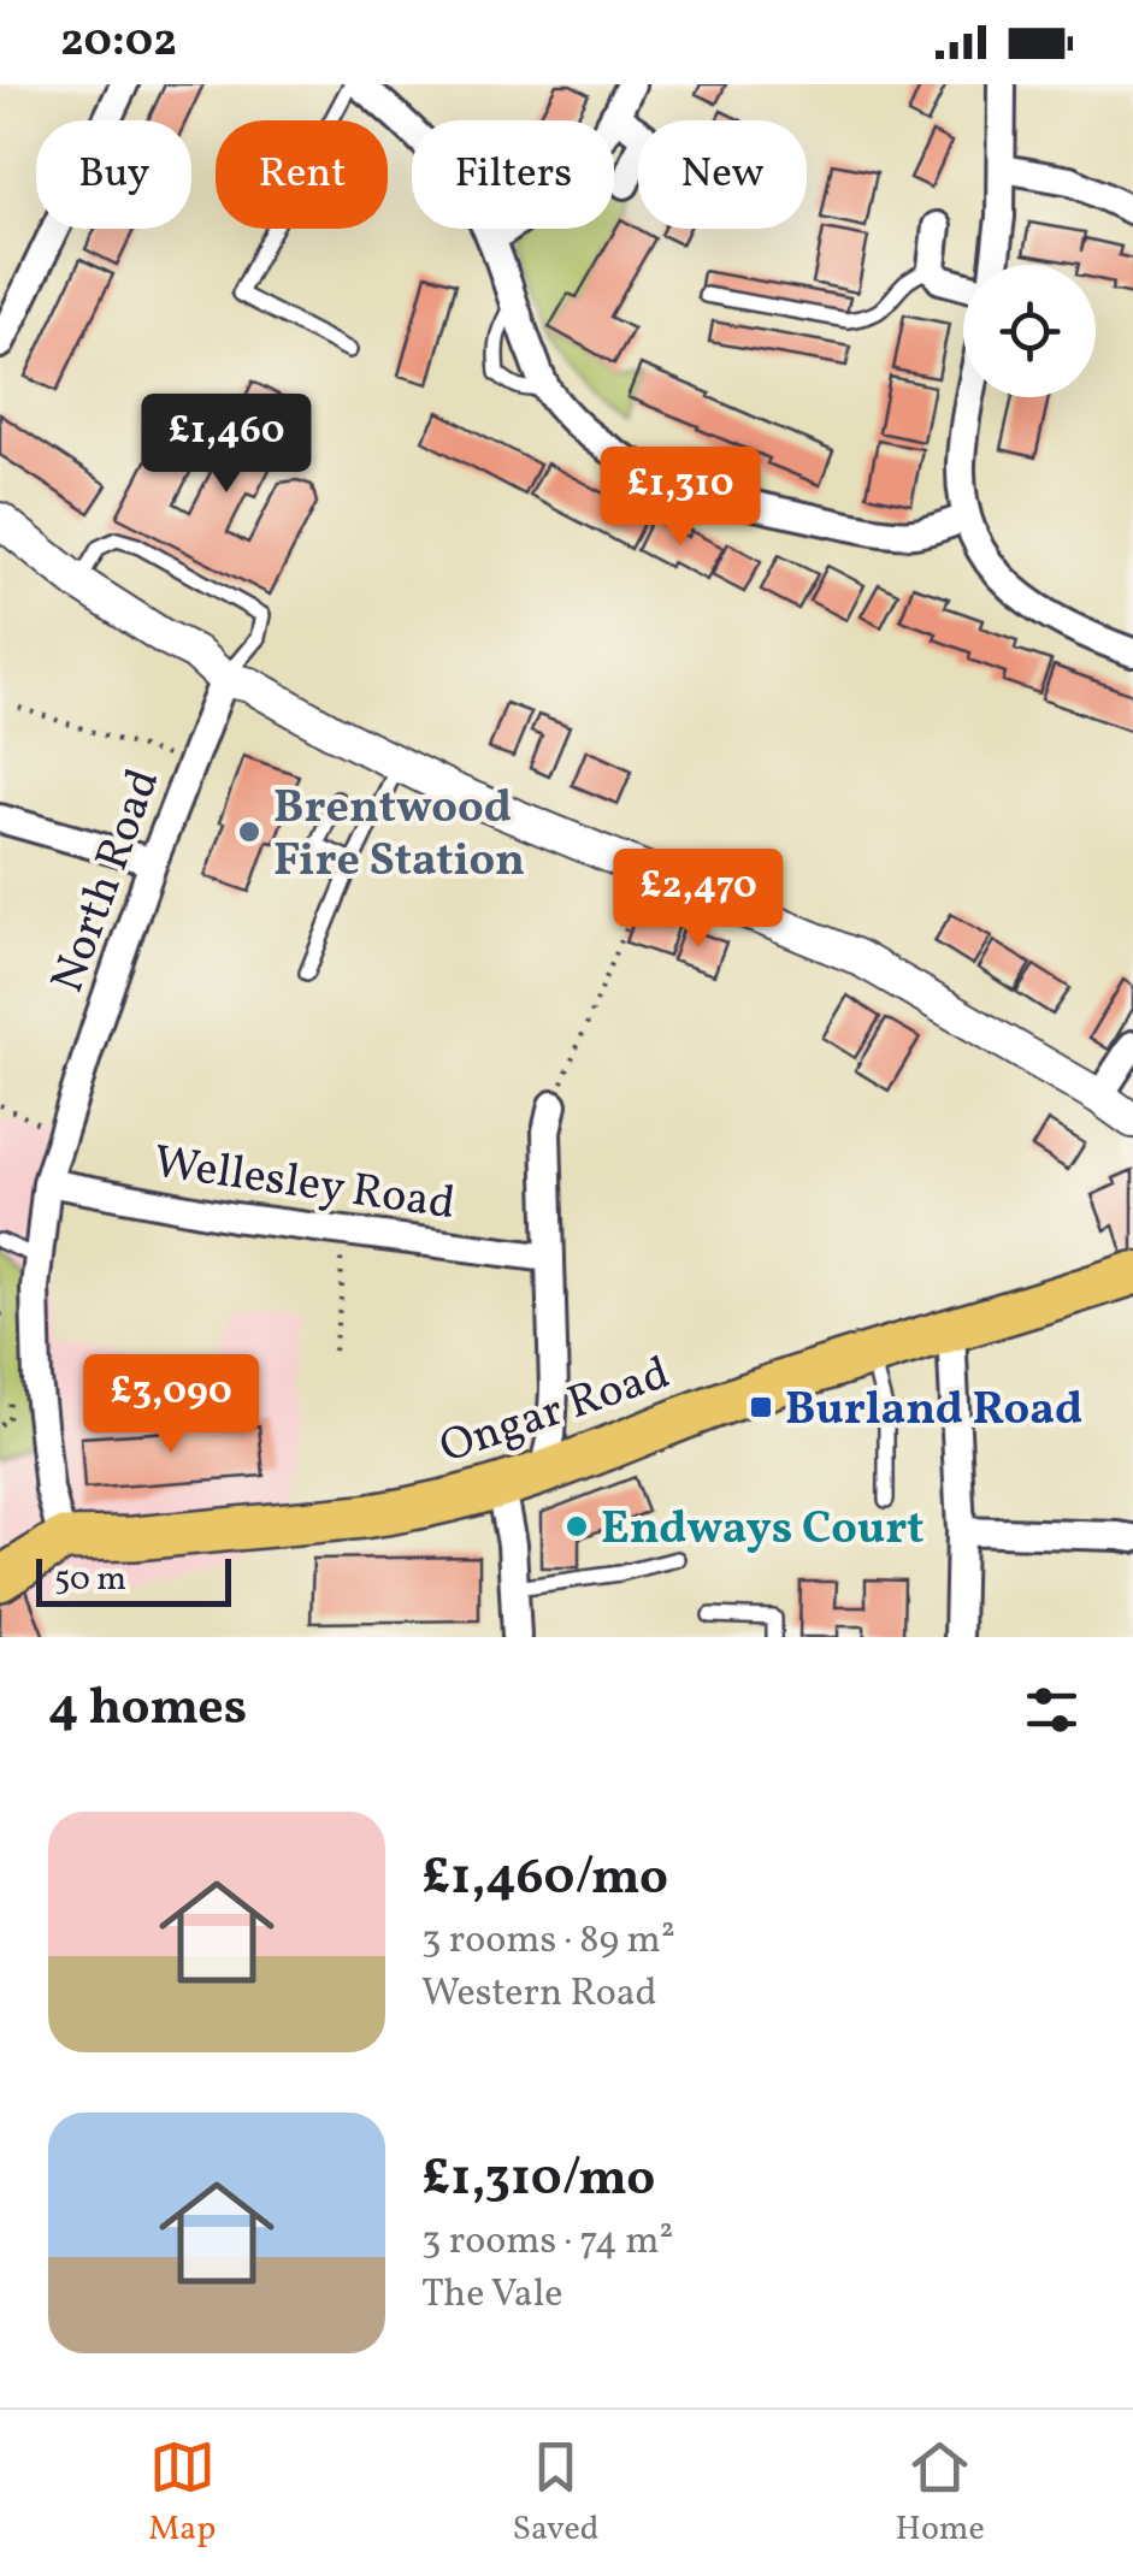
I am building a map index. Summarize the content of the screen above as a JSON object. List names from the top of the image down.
{
  "streets": {
    "main road": ["Ongar Road"],
    "street": ["North Road", "Wellesley Road"]
  },
  "crossings": [
    ["North Road", "Wellesley Road"],
    ["North Road", "Ongar Road"]
  ],
  "places": {
    "other": ["Brentwood Fire Station", "Endways Court"],
    "transit": ["Burland Road"]
  },
  "scale_bar": "50 m",
  "page": {
    "status": "20:02",
    "chip": [
      "Buy",
      "Rent",
      "Filters",
      "New"
    ],
    "price": [
      "£1,460",
      "£1,310",
      "£2,470",
      "£3,090"
    ],
    "scale": "50 m",
    "heading": "4 homes",
    "list": [
      {
        "name": "£1,460/mo",
        "note": "3 rooms · 89 m² · Western Road"
      },
      {
        "name": "£1,310/mo",
        "note": "3 rooms · 74 m² · The Vale"
      }
    ],
    "tabs": ["Map", "Saved", "Home"]
  }
}
